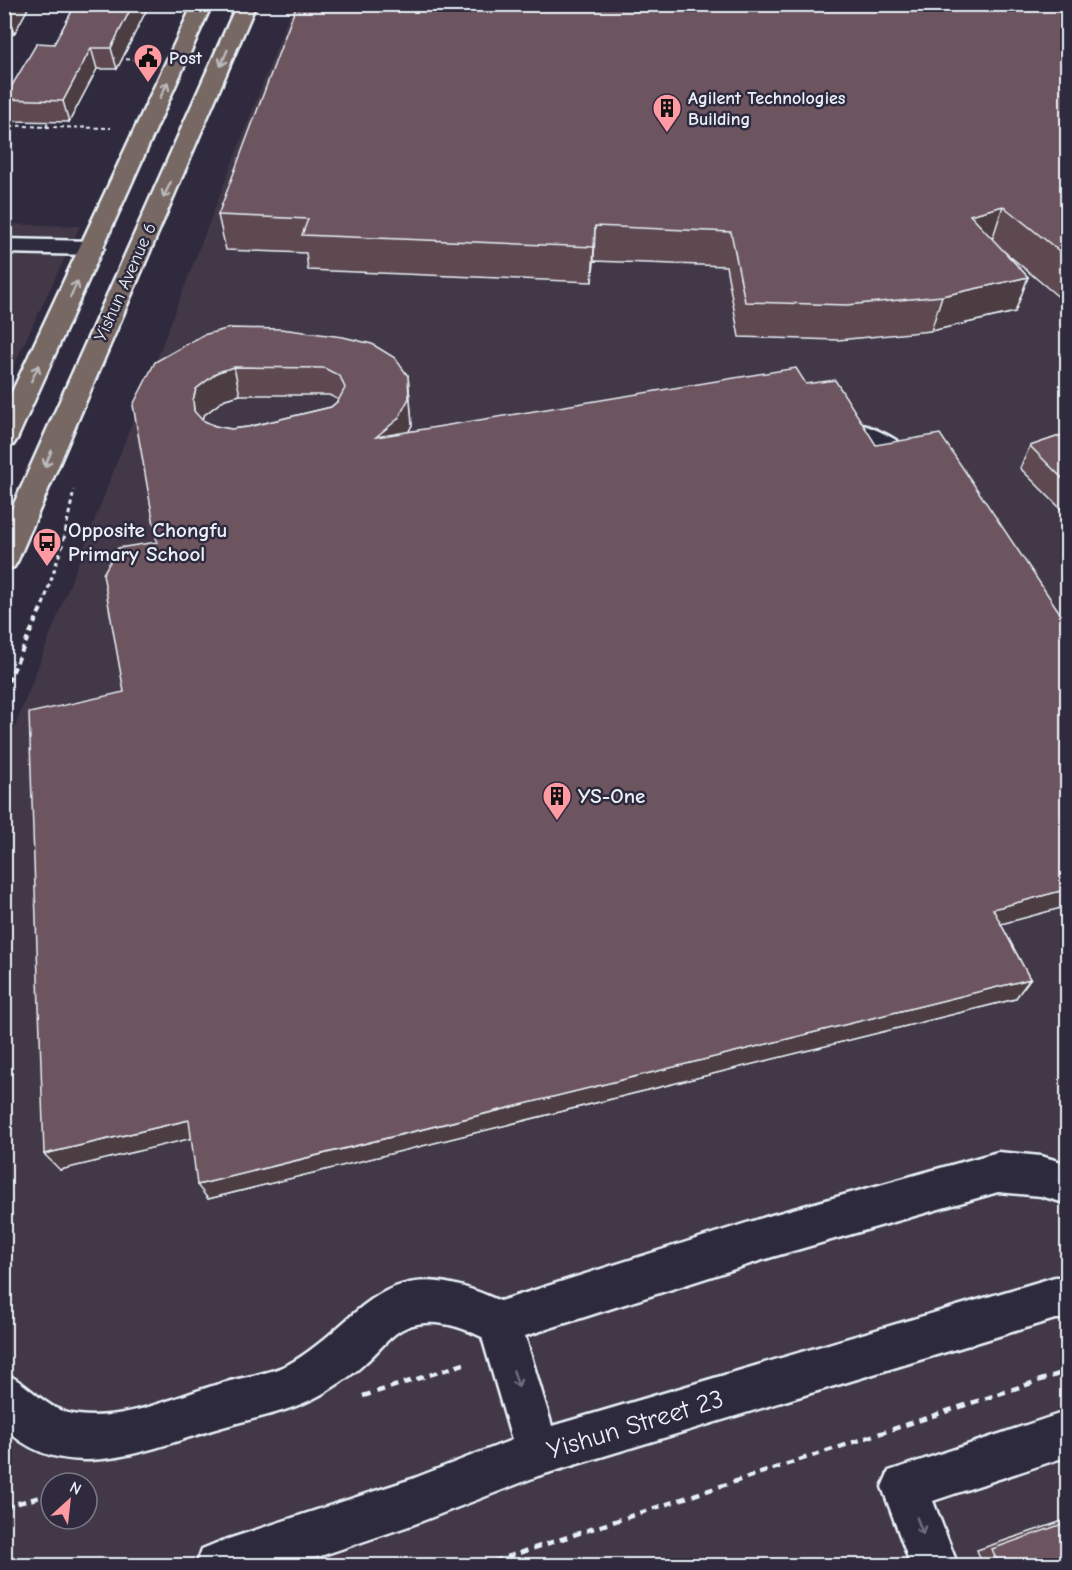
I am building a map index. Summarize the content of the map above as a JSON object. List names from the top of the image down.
{
  "streets": {
    "main road": ["Yishun Avenue 6"],
    "street": ["Yishun Street 23"]
  },
  "places": {
    "public building": ["Post"],
    "building": ["Agilent Technologies Building", "YS-One"],
    "bus stop": ["Opposite Chongfu Primary School"]
  },
  "north": "top right"
}
